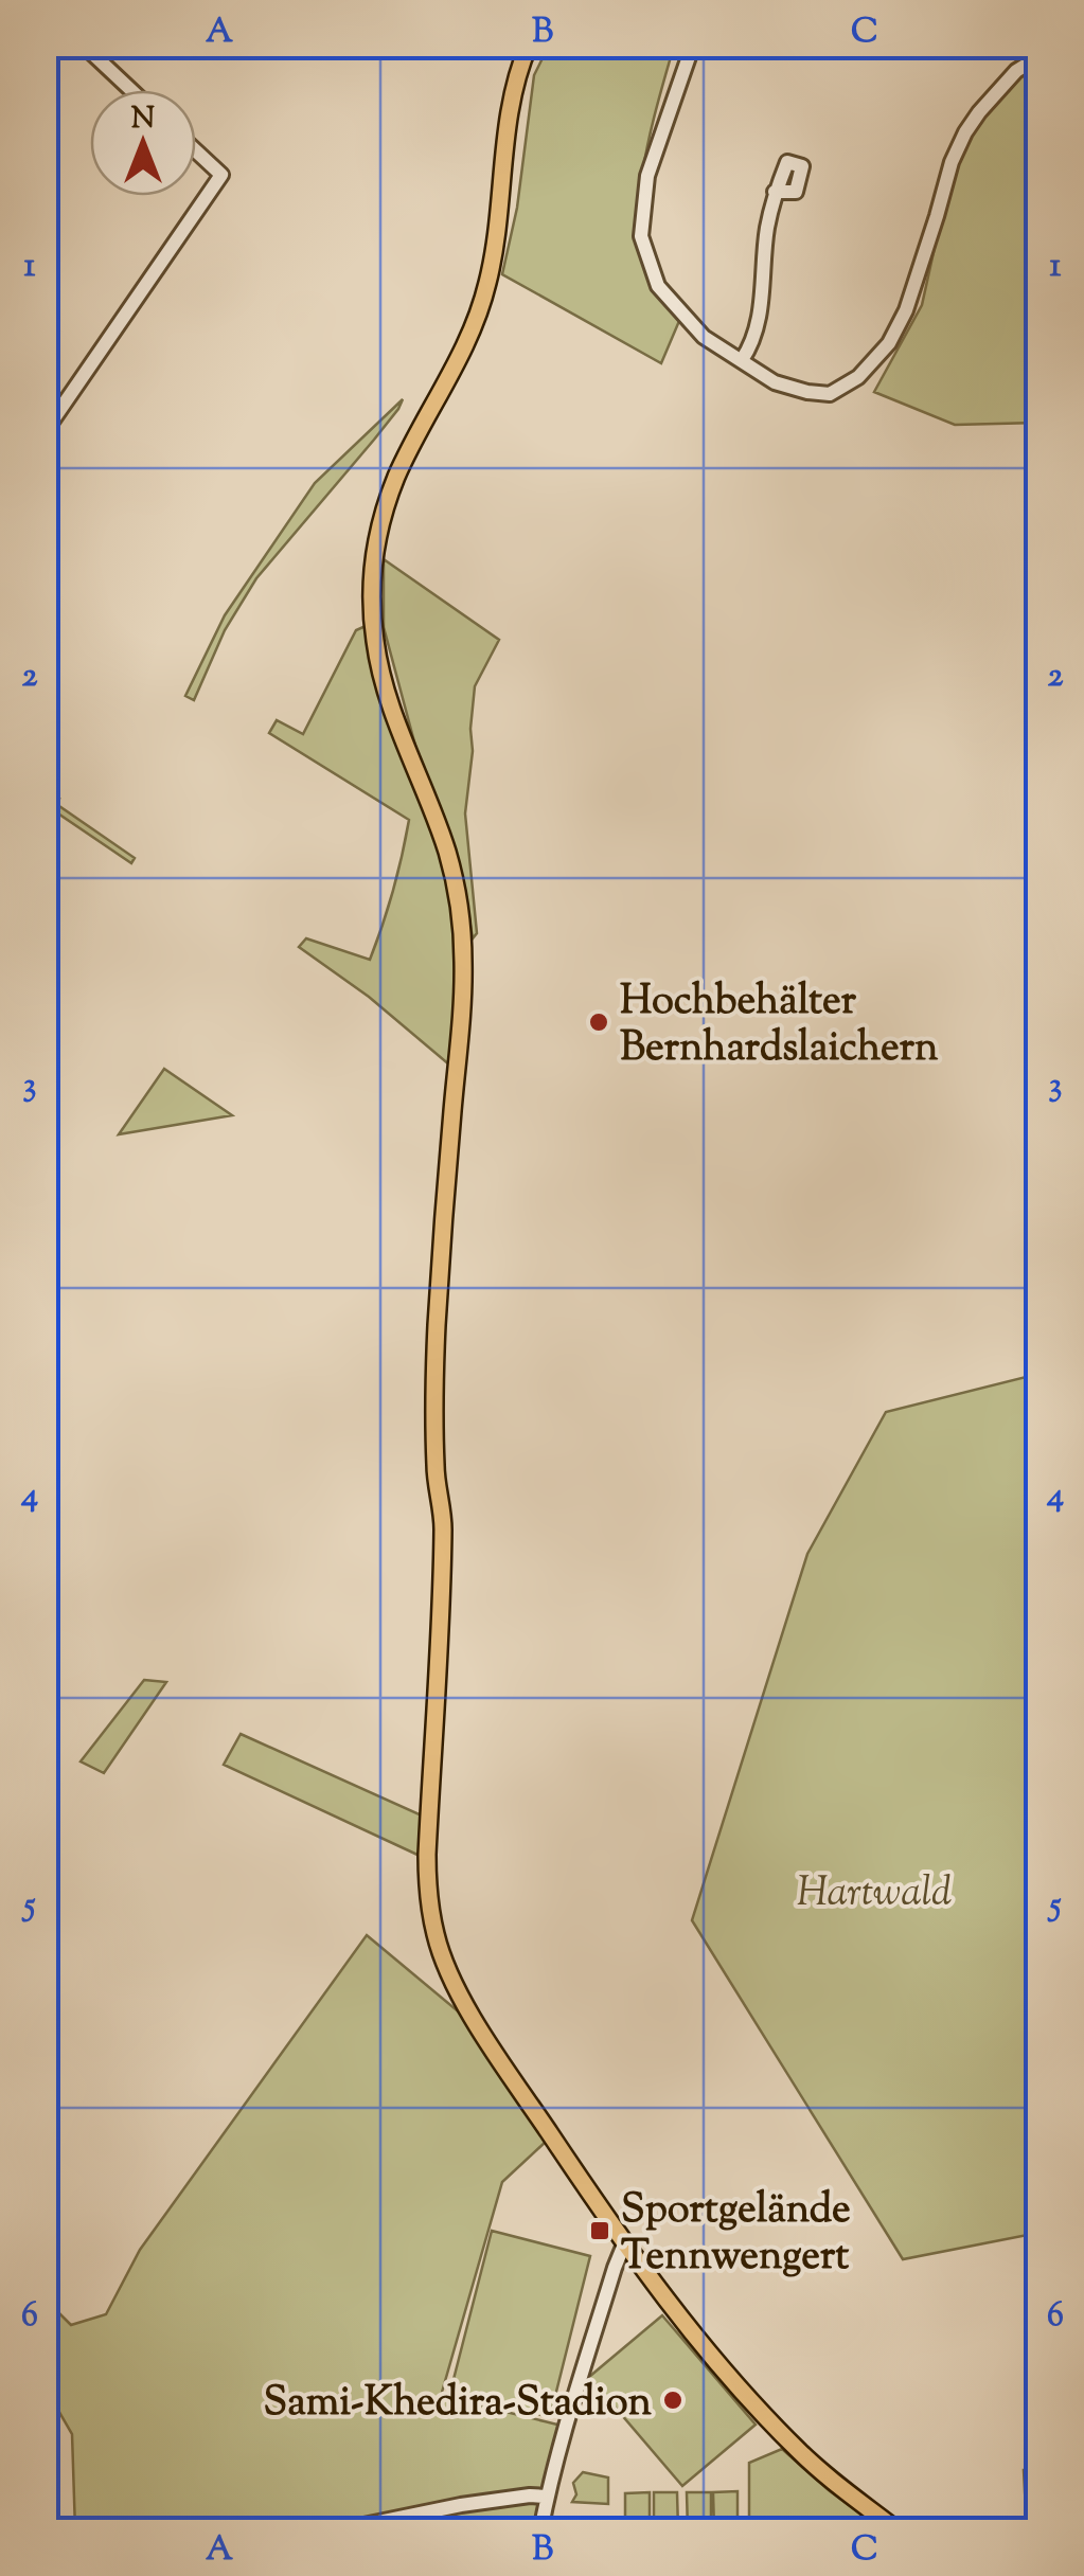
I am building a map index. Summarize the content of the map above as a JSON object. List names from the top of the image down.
{
  "parks": ["Hartwald"],
  "places": {
    "other": ["Hochbehälter Bernhardslaichern", "Sami-Khedira-Stadion"],
    "transit": ["Sportgelände Tennwengert"]
  },
  "north": "top",
  "grid": {
    "columns": ["A", "B", "C"],
    "rows": [
      "1",
      "2",
      "3",
      "4",
      "5",
      "6"
    ]
  }
}
